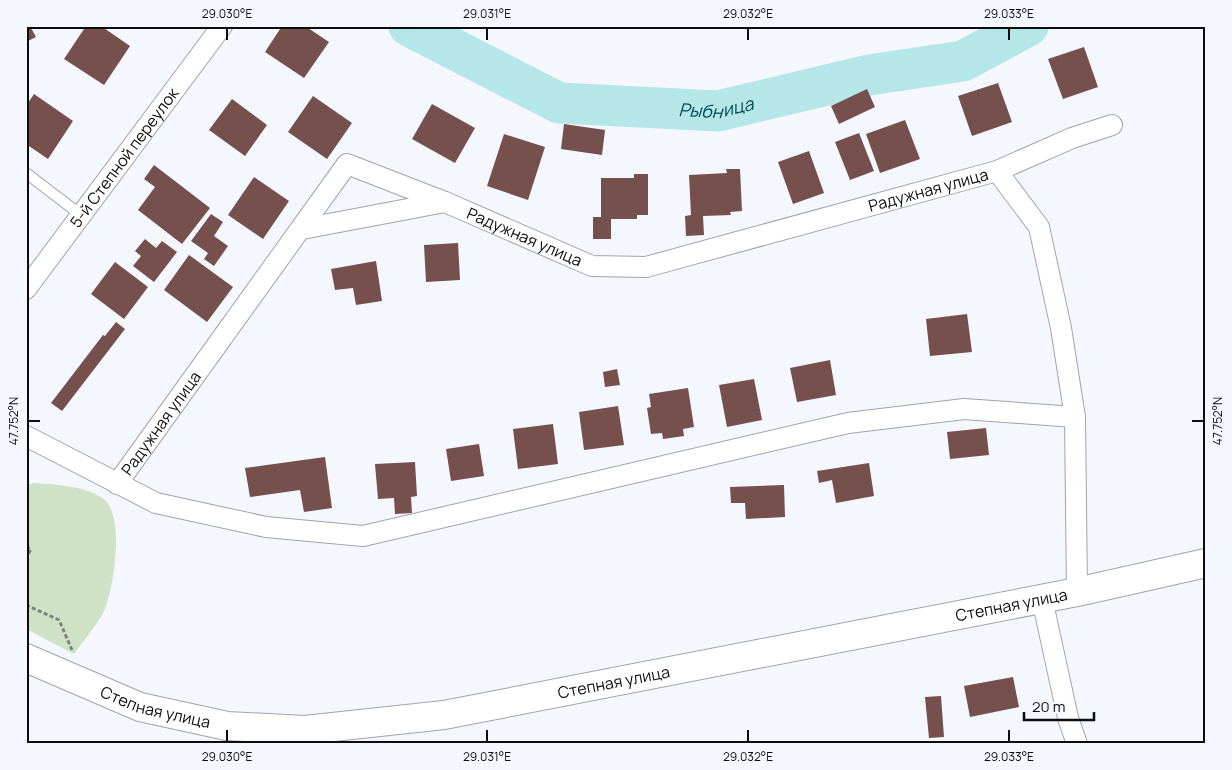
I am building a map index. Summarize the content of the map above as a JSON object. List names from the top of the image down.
{
  "streets": {
    "main road": ["Степная улица"],
    "street": ["5-й Степной переулок", "Радужная улица"]
  },
  "water": ["Рыбница"],
  "scale_bar": "20 m",
  "coordinates": [
    "29.030°E",
    "29.031°E",
    "29.032°E",
    "29.033°E",
    "47.752°N"
  ]
}
